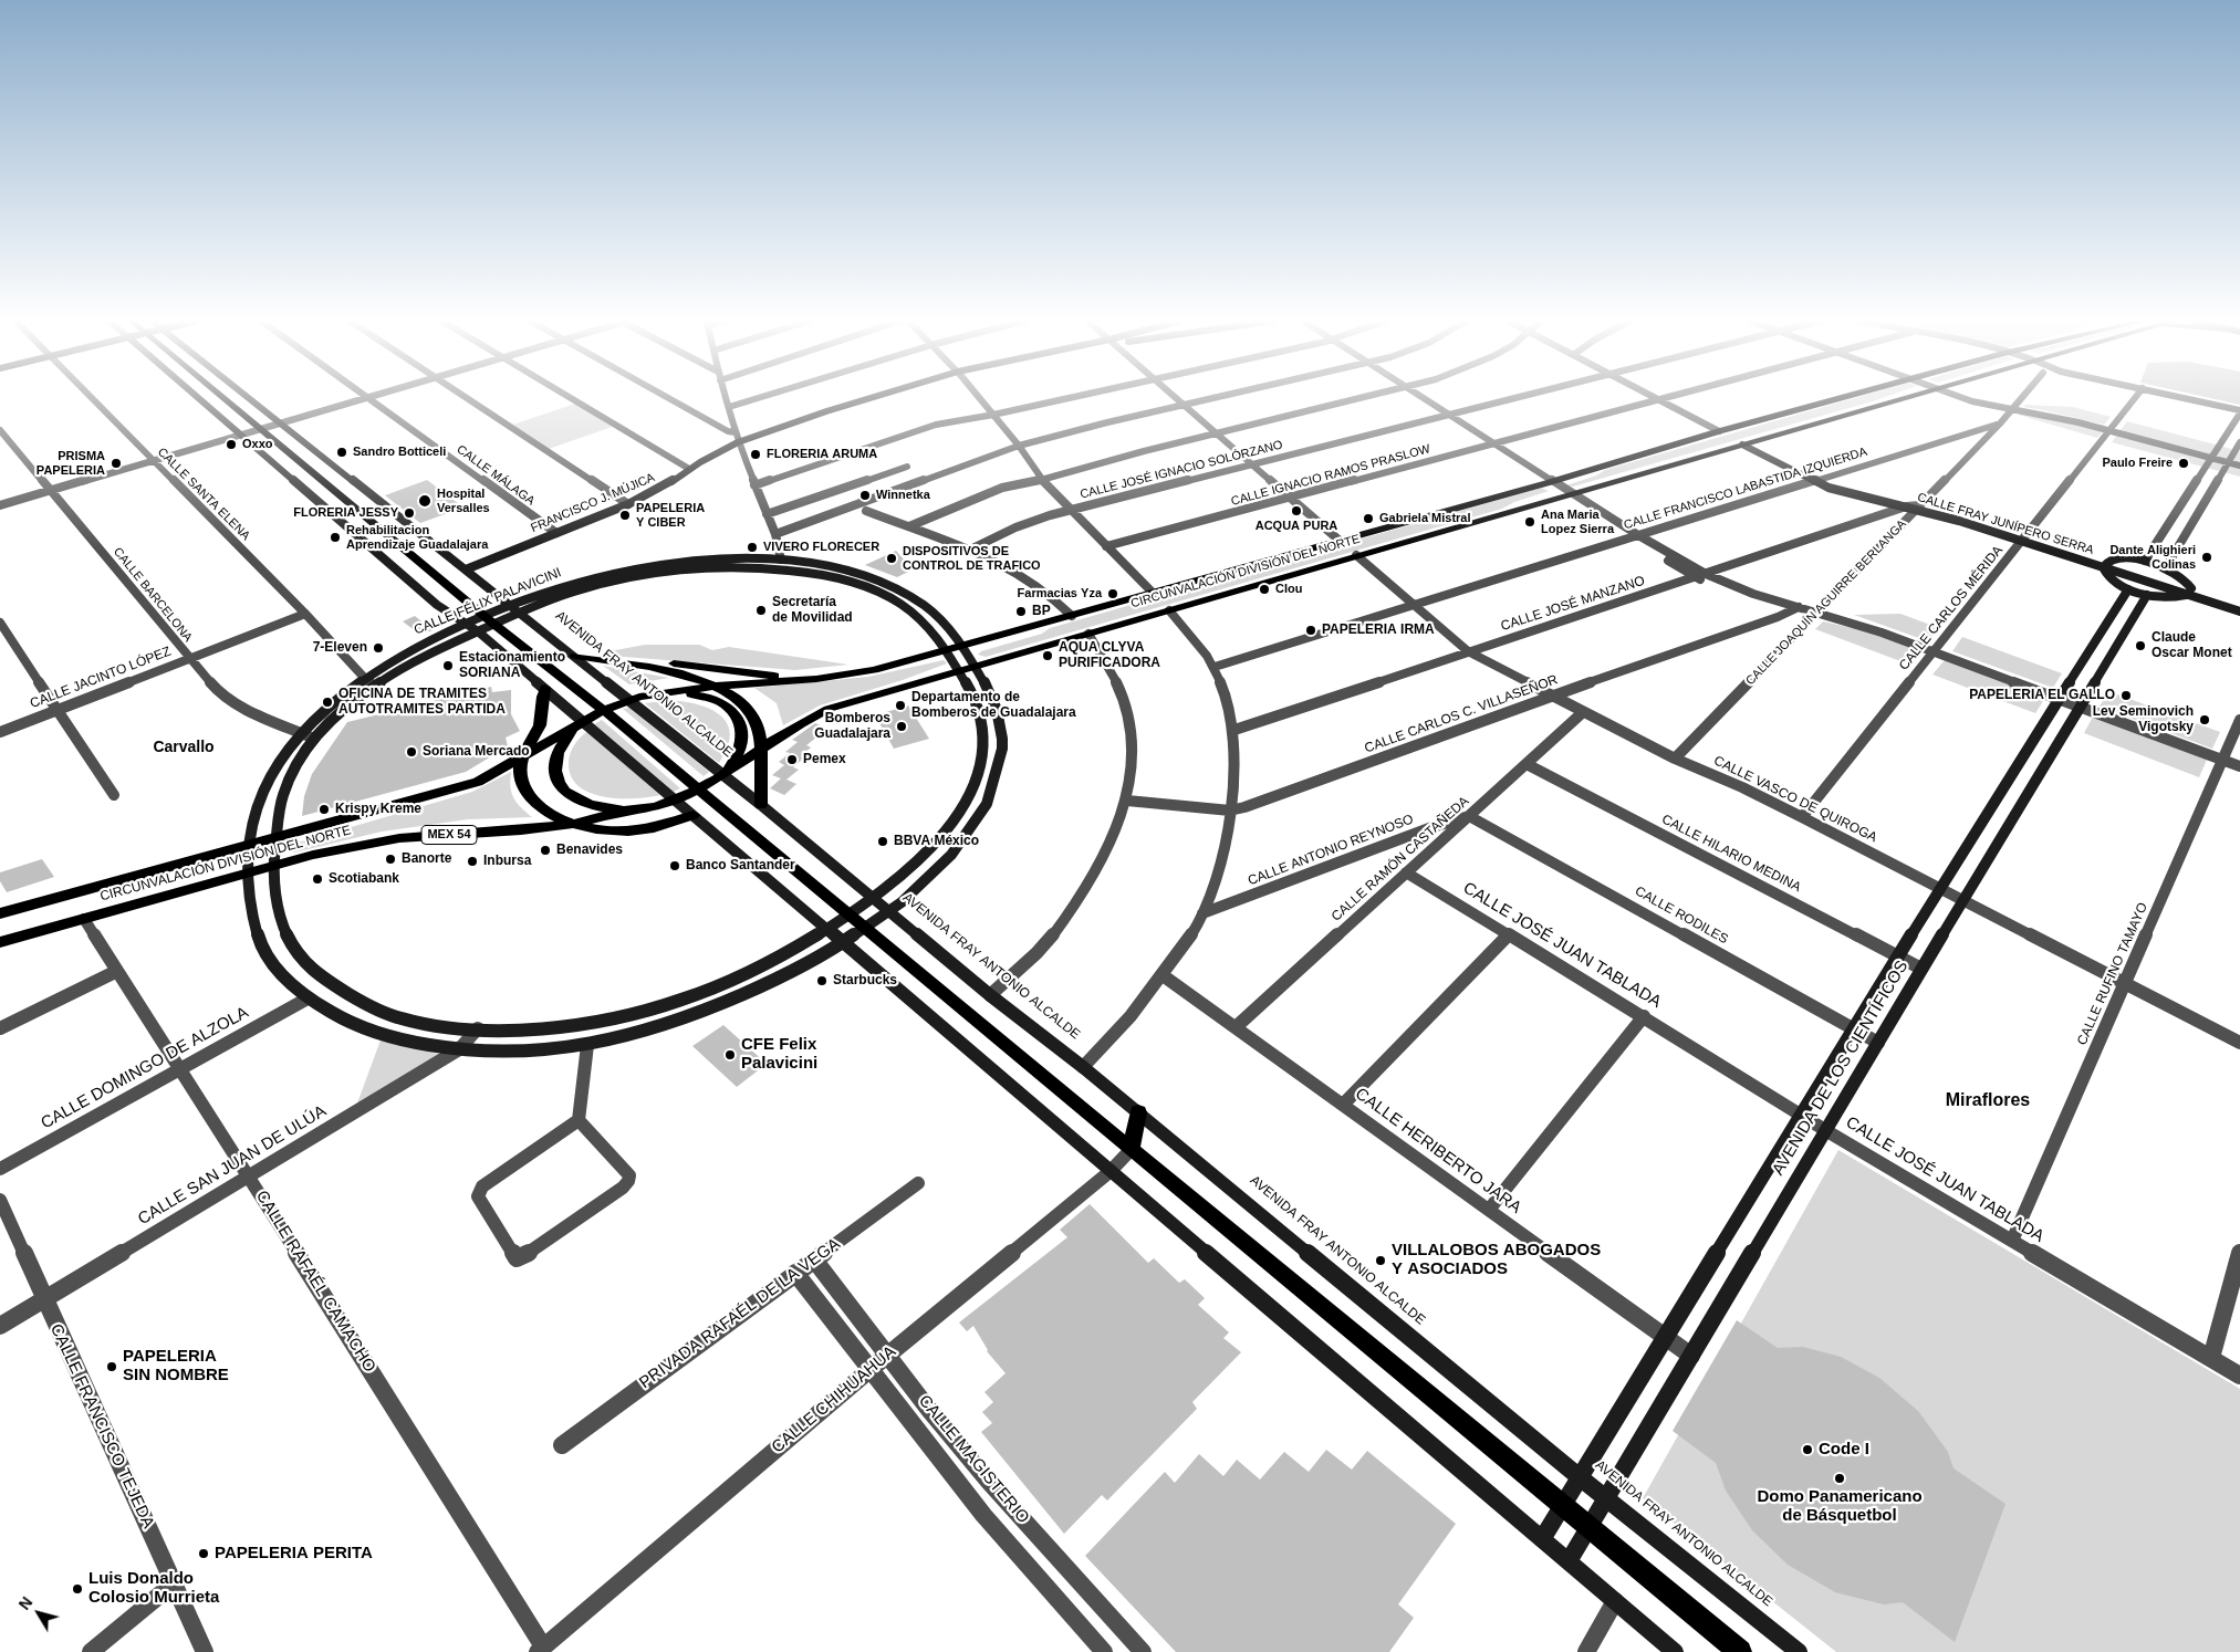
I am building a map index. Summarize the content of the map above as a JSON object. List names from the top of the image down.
{
  "streets": {
    "main road": ["CIRCUNVALACIÓN DIVISIÓN DEL NORTE", "MEX 54"],
    "street": [
      "CALLE JOSÉ IGNACIO SOLÓRZANO",
      "CALLE MÁLAGA",
      "CALLE IGNACIO RAMOS PRASLOW",
      "CALLE FRANCISCO LABASTIDA IZQUIERDA",
      "CALLE SANTA ELENA",
      "FRANCISCO J. MÚJICA",
      "CALLE FRAY JUNÍPERO SERRA",
      "CALLE BARCELONA",
      "CALLE FÉLIX PALAVICINI",
      "CALLE JOAQUÍN AGUIRRE BERLANGA",
      "CALLE JOSÉ MANZANO",
      "CALLE CARLOS MÉRIDA",
      "CALLE JACINTO LÓPEZ",
      "AVENIDA FRAY ANTONIO ALCALDE",
      "CALLE CARLOS C. VILLASEÑOR",
      "CALLE VASCO DE QUIROGA",
      "CALLE ANTONIO REYNOSO",
      "CALLE HILARIO MEDINA",
      "CALLE RAMÓN CASTAÑEDA",
      "CALLE RODILES",
      "CALLE JOSÉ JUAN TABLADA",
      "CALLE RUFINO TAMAYO",
      "CALLE DOMINGO DE ALZOLA",
      "AVENIDA DE LOS CIENTÍFICOS",
      "CALLE HERIBERTO JARA",
      "CALLE SAN JUAN DE ULÚA",
      "CALLE RAFAÉL CAMACHO",
      "PRIVADA RAFAÉL DE LA VEGA",
      "CALLE CHIHUAHUA",
      "CALLE FRANCISCO TEJEDA",
      "CALLE MAGISTERIO"
    ]
  },
  "crossings": [
    ["CALLE MÁLAGA", "FRANCISCO J. MÚJICA"],
    ["CALLE FRANCISCO LABASTIDA IZQUIERDA", "CALLE FRAY JUNÍPERO SERRA"],
    ["CALLE FRANCISCO LABASTIDA IZQUIERDA", "CALLE JOAQUÍN AGUIRRE BERLANGA"],
    ["CALLE FRANCISCO LABASTIDA IZQUIERDA", "CALLE VASCO DE QUIROGA"],
    ["CALLE SANTA ELENA", "CALLE FÉLIX PALAVICINI"],
    ["CALLE SANTA ELENA", "CALLE JACINTO LÓPEZ"],
    ["FRANCISCO J. MÚJICA", "AVENIDA FRAY ANTONIO ALCALDE"],
    ["CALLE FRAY JUNÍPERO SERRA", "CIRCUNVALACIÓN DIVISIÓN DEL NORTE"],
    ["CALLE FRAY JUNÍPERO SERRA", "CALLE JOAQUÍN AGUIRRE BERLANGA"],
    ["CALLE FRAY JUNÍPERO SERRA", "CALLE JOSÉ MANZANO"],
    ["CALLE FRAY JUNÍPERO SERRA", "CALLE CARLOS MÉRIDA"],
    ["CIRCUNVALACIÓN DIVISIÓN DEL NORTE", "CALLE FÉLIX PALAVICINI"],
    ["CIRCUNVALACIÓN DIVISIÓN DEL NORTE", "AVENIDA FRAY ANTONIO ALCALDE"],
    ["CIRCUNVALACIÓN DIVISIÓN DEL NORTE", "CALLE VASCO DE QUIROGA"],
    ["CIRCUNVALACIÓN DIVISIÓN DEL NORTE", "CALLE RAFAÉL CAMACHO"],
    ["CALLE BARCELONA", "CALLE FÉLIX PALAVICINI"],
    ["CALLE BARCELONA", "CALLE JACINTO LÓPEZ"],
    ["CALLE FÉLIX PALAVICINI", "AVENIDA FRAY ANTONIO ALCALDE"],
    ["CALLE FÉLIX PALAVICINI", "CALLE DOMINGO DE ALZOLA"],
    ["CALLE FÉLIX PALAVICINI", "CALLE SAN JUAN DE ULÚA"],
    ["CALLE JOAQUÍN AGUIRRE BERLANGA", "CALLE JOSÉ MANZANO"],
    ["CALLE JOAQUÍN AGUIRRE BERLANGA", "CALLE VASCO DE QUIROGA"],
    ["CALLE JOSÉ MANZANO", "CALLE VASCO DE QUIROGA"],
    ["CALLE CARLOS MÉRIDA", "CALLE VASCO DE QUIROGA"],
    ["AVENIDA FRAY ANTONIO ALCALDE", "AVENIDA DE LOS CIENTÍFICOS"],
    ["CALLE CARLOS C. VILLASEÑOR", "CALLE VASCO DE QUIROGA"],
    ["CALLE VASCO DE QUIROGA", "CALLE RAMÓN CASTAÑEDA"],
    ["CALLE VASCO DE QUIROGA", "CALLE RUFINO TAMAYO"],
    ["CALLE VASCO DE QUIROGA", "AVENIDA DE LOS CIENTÍFICOS"],
    ["CALLE ANTONIO REYNOSO", "CALLE RAMÓN CASTAÑEDA"],
    ["CALLE ANTONIO REYNOSO", "CALLE RODILES"],
    ["CALLE HILARIO MEDINA", "CALLE RAMÓN CASTAÑEDA"],
    ["CALLE HILARIO MEDINA", "AVENIDA DE LOS CIENTÍFICOS"],
    ["CALLE RAMÓN CASTAÑEDA", "CALLE RODILES"],
    ["CALLE RAMÓN CASTAÑEDA", "CALLE JOSÉ JUAN TABLADA"],
    ["CALLE RAMÓN CASTAÑEDA", "CALLE HERIBERTO JARA"],
    ["CALLE RODILES", "AVENIDA DE LOS CIENTÍFICOS"],
    ["CALLE JOSÉ JUAN TABLADA", "CALLE RUFINO TAMAYO"],
    ["CALLE JOSÉ JUAN TABLADA", "AVENIDA DE LOS CIENTÍFICOS"],
    ["CALLE DOMINGO DE ALZOLA", "CALLE RAFAÉL CAMACHO"],
    ["AVENIDA DE LOS CIENTÍFICOS", "CALLE HERIBERTO JARA"],
    ["CALLE SAN JUAN DE ULÚA", "CALLE RAFAÉL CAMACHO"],
    ["CALLE SAN JUAN DE ULÚA", "CALLE FRANCISCO TEJEDA"],
    ["CALLE RAFAÉL CAMACHO", "CALLE CHIHUAHUA"],
    ["PRIVADA RAFAÉL DE LA VEGA", "CALLE MAGISTERIO"],
    ["CALLE CHIHUAHUA", "CALLE MAGISTERIO"]
  ],
  "districts": ["Carvallo", "Miraflores"],
  "places": [
    "Oxxo",
    "Sandro Botticeli",
    "FLORERIA ARUMA",
    "PRISMA PAPELERIA",
    "Paulo Freire",
    "Winnetka",
    "Hospital Versalles",
    "ACQUA PURA",
    "FLORERIA JESSY",
    "PAPELERIA Y CIBER",
    "Gabriela Mistral",
    "Ana Maria Lopez Sierra",
    "Rehabilitacion Aprendizaje Guadalajara",
    "VIVERO FLORECER",
    "Dante Alighieri Colinas",
    "DISPOSITIVOS DE CONTROL DE TRAFICO",
    "Clou",
    "Farmacias Yza",
    "Secretaría de Movilidad",
    "BP",
    "PAPELERIA IRMA",
    "Claude Oscar Monet",
    "7-Eleven",
    "AQUA CLYVA PURIFICADORA",
    "Estacionamiento SORIANA",
    "PAPELERIA EL GALLO",
    "OFICINA DE TRAMITES AUTOTRAMITES PARTIDA",
    "Departamento de Bomberos de Guadalajara",
    "Lev Seminovich Vigotsky",
    "Bomberos Guadalajara",
    "Soriana Mercado",
    "Pemex",
    "Krispy Kreme",
    "BBVA México",
    "Benavides",
    "Banorte",
    "Inbursa",
    "Banco Santander",
    "Scotiabank",
    "Starbucks",
    "CFE Felix Palavicini",
    "VILLALOBOS ABOGADOS Y ASOCIADOS",
    "PAPELERIA SIN NOMBRE",
    "Code I",
    "Domo Panamericano de Básquetbol",
    "PAPELERIA PERITA",
    "Luis Donaldo Colosio Murrieta"
  ],
  "north": "top left"
}
